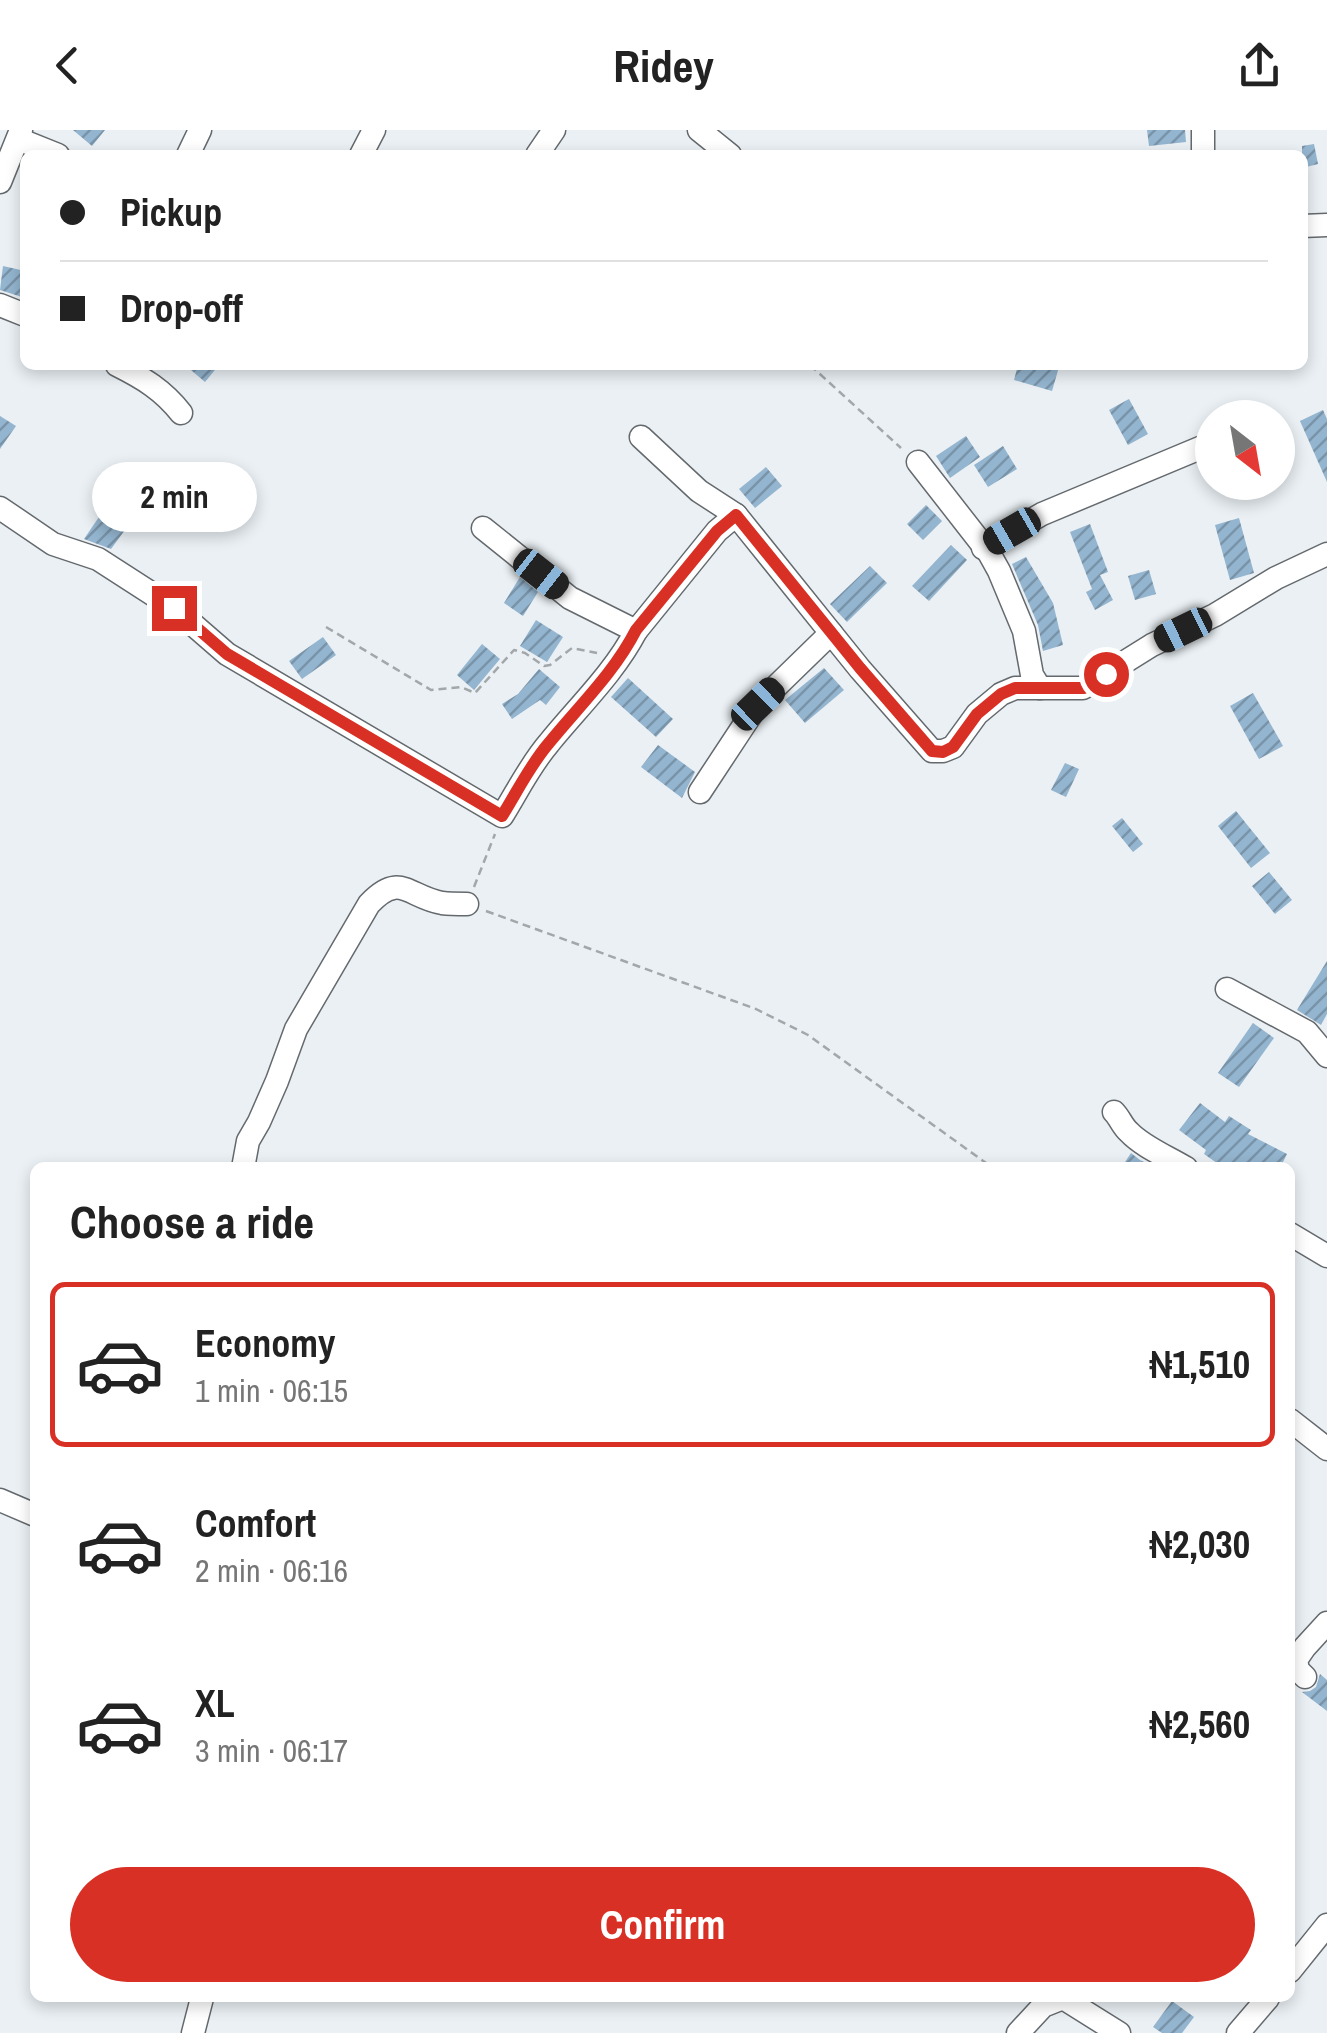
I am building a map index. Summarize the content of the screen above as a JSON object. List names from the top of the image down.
{
  "north": "bottom right",
  "page": {
    "header": "Ridey",
    "banner": ["Pickup", "Drop-off"],
    "bubble": "2 min",
    "heading": "Choose a ride",
    "list": [
      {
        "name": "Economy",
        "note": "1 min · 06:15",
        "value": "₦1,510"
      },
      {
        "name": "Comfort",
        "note": "2 min · 06:16",
        "value": "₦2,030"
      },
      {
        "name": "XL",
        "note": "3 min · 06:17",
        "value": "₦2,560"
      }
    ],
    "buttons": "Confirm"
  }
}
